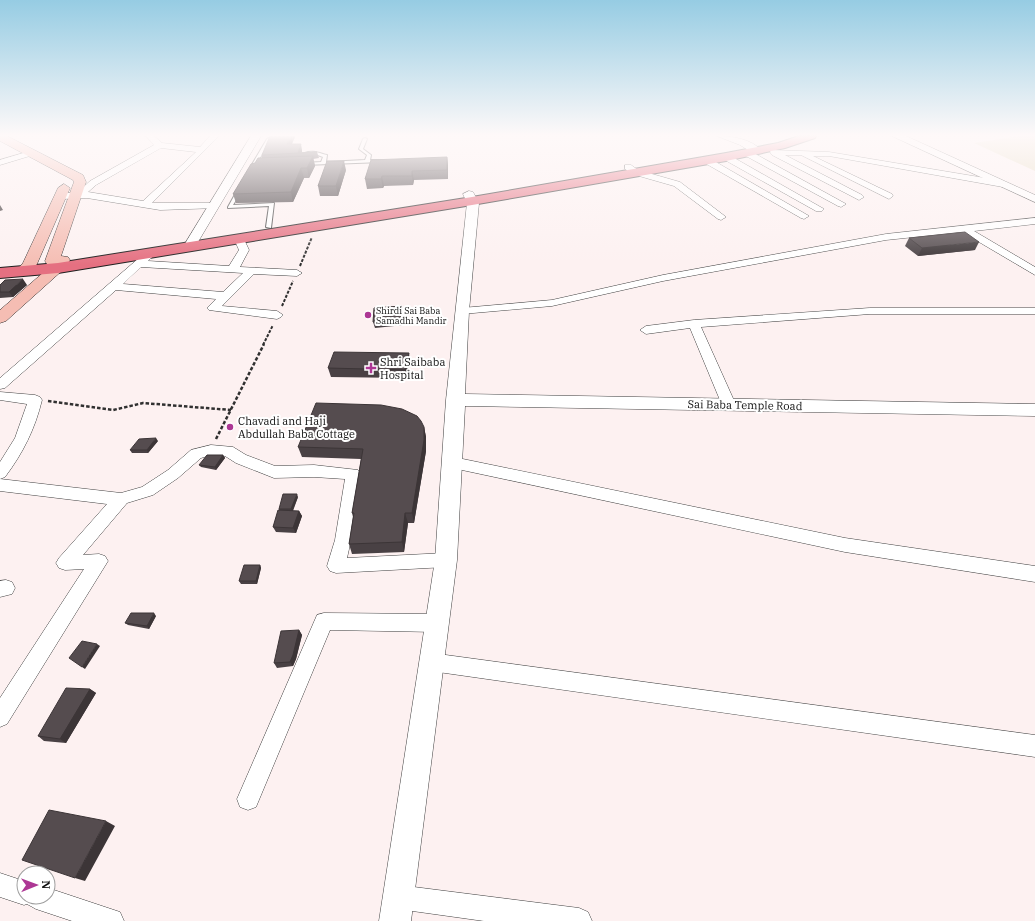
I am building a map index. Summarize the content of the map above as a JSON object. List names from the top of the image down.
{
  "streets": {
    "street": ["Sai Baba Temple Road"]
  },
  "places": {
    "other": ["Shirdi Sai Baba Samadhi Mandir", "Chavadi and Haji Abdullah Baba Cottage"],
    "health": ["Shri Saibaba Hospital"]
  },
  "north": "right"
}
